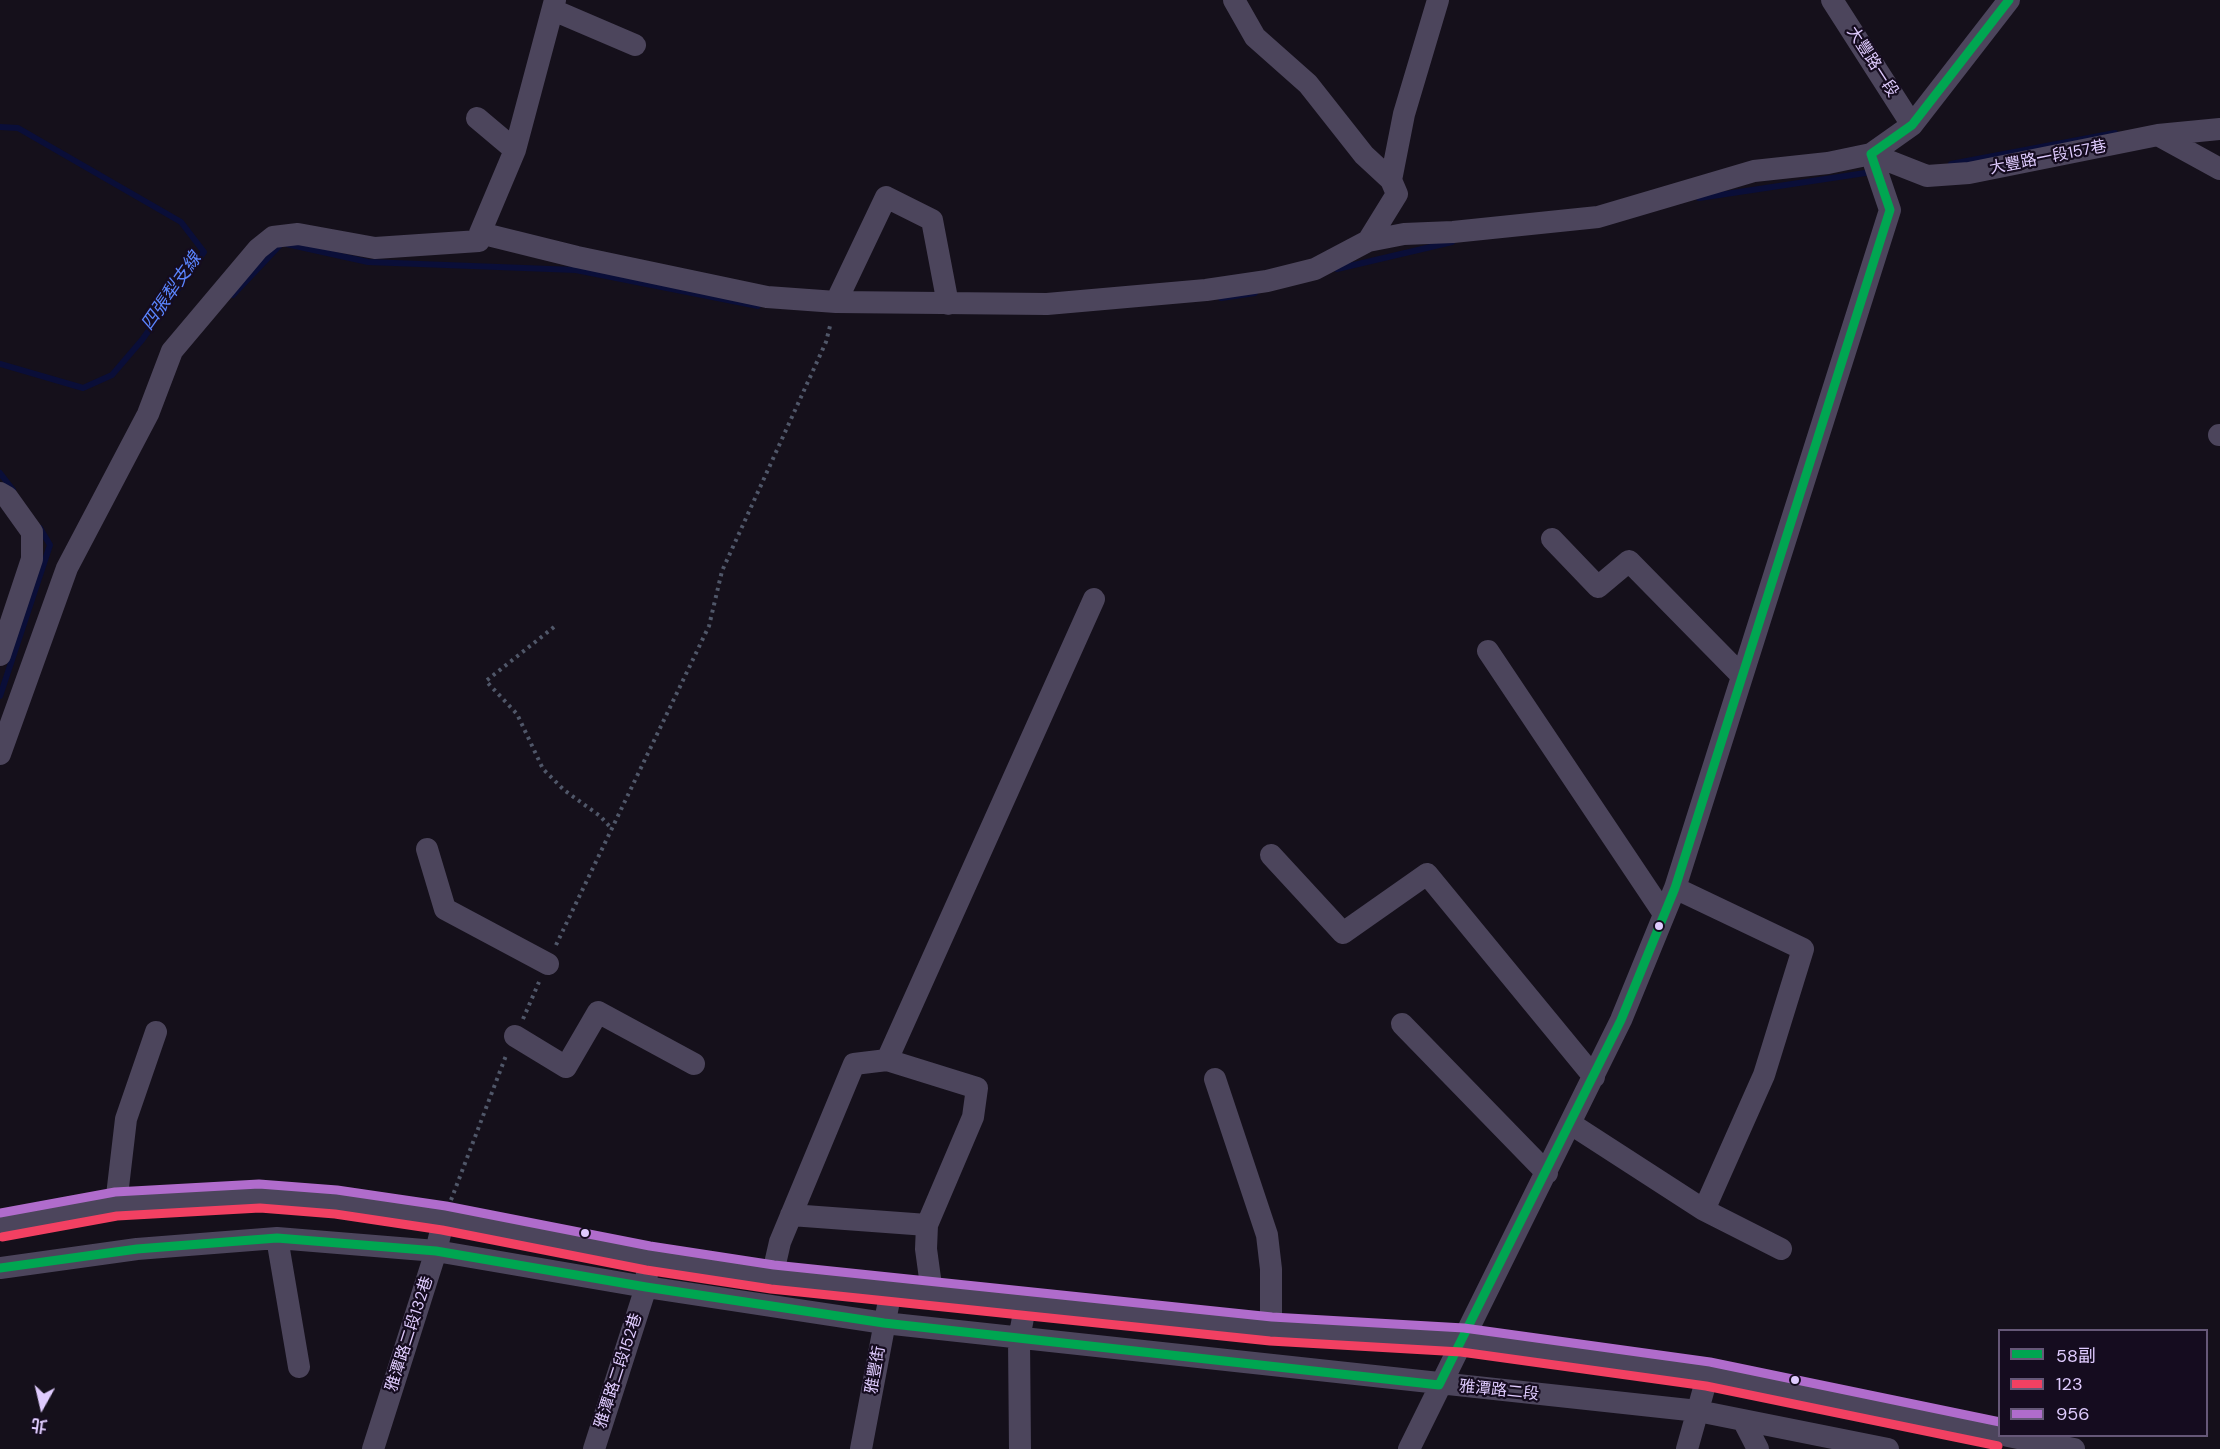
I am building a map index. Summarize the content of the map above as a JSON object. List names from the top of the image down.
{
  "streets": {
    "street": [
      "大豐路一段",
      "大豐路一段157巷",
      "雅潭路二段132巷",
      "雅豐街",
      "雅潭路二段152巷",
      "雅潭路二段"
    ]
  },
  "crossings": [
    ["雅潭路二段132巷", "雅潭路二段"],
    ["雅豐街", "雅潭路二段"],
    ["雅潭路二段152巷", "雅潭路二段"]
  ],
  "water": ["四張犁支線"],
  "lines": ["transit line 58副", "transit line 956", "transit line 123"],
  "legend": ["58副", "123", "956"],
  "north": "bottom"
}
